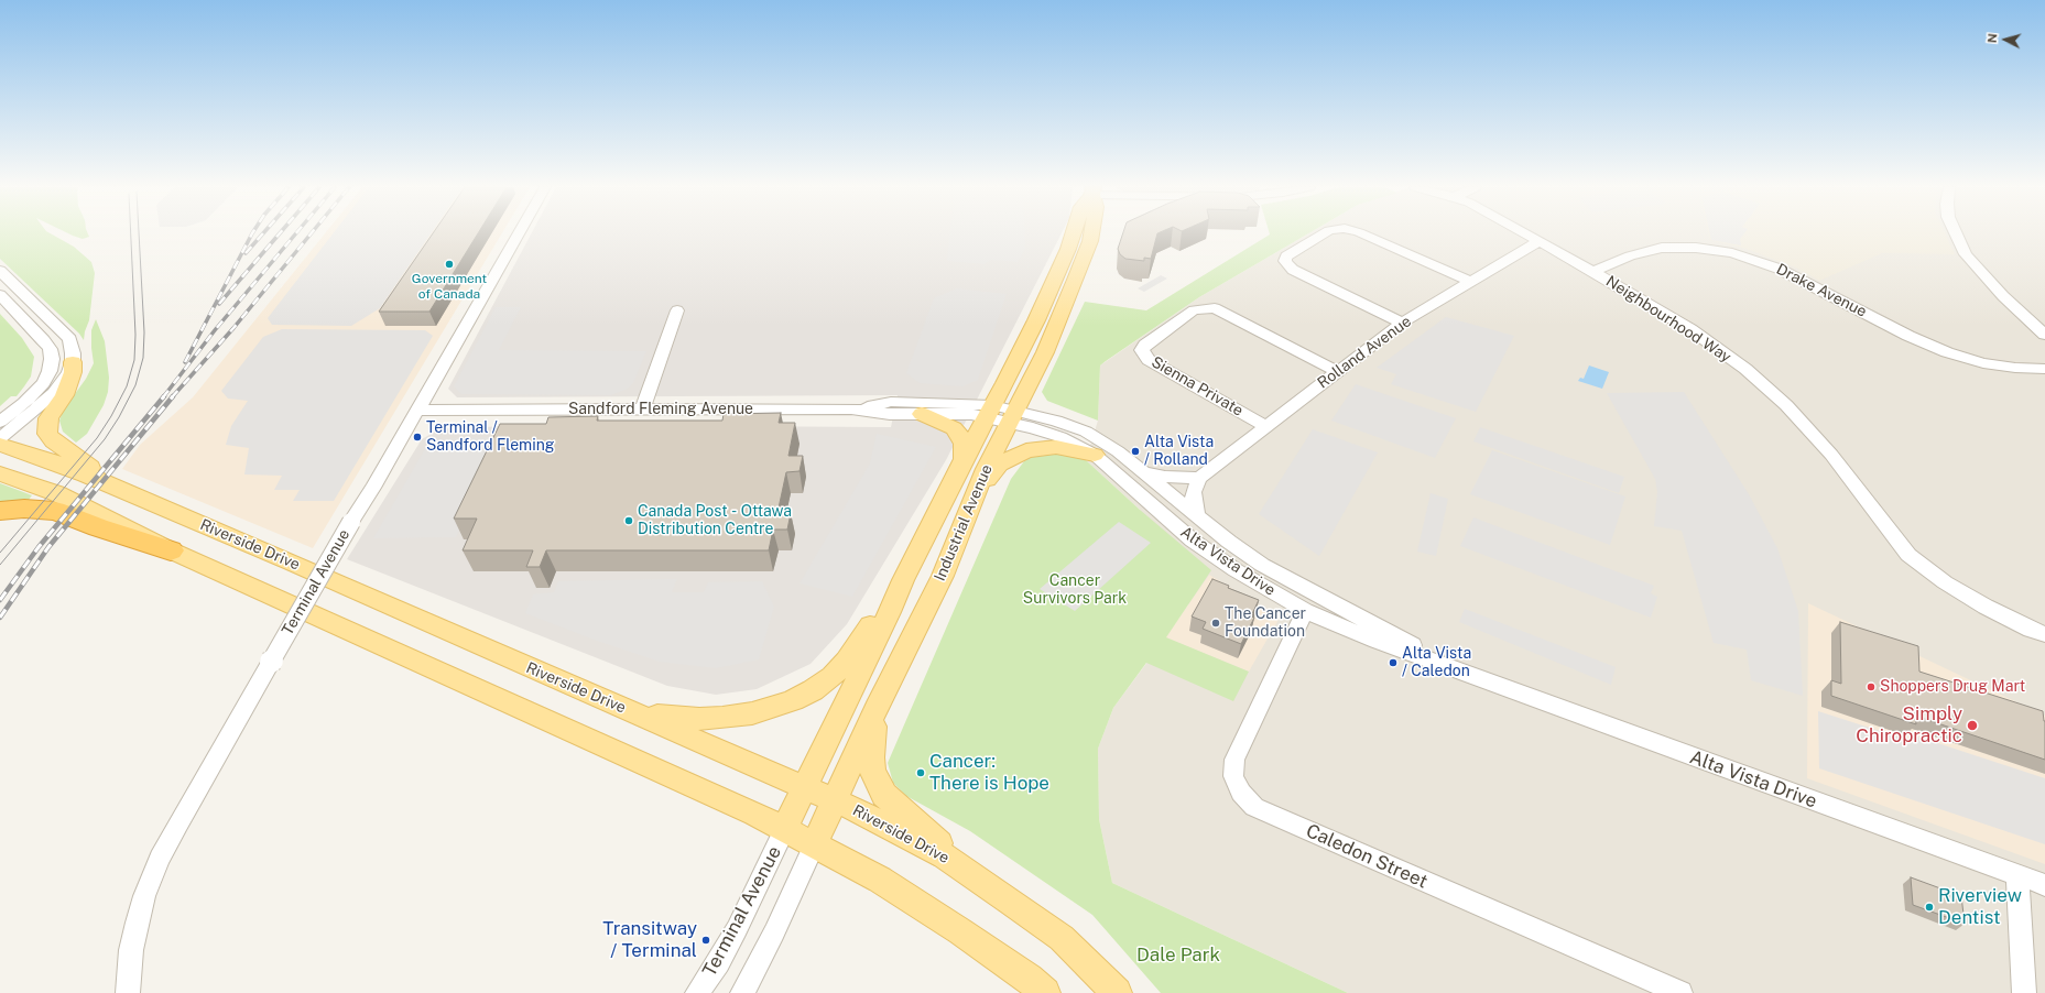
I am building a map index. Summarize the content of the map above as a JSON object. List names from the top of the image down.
{
  "streets": {
    "main road": ["Industrial Avenue", "Riverside Drive"],
    "street": [
      "Drake Avenue",
      "Neighbourhood Way",
      "Rolland Avenue",
      "Sienna Private",
      "Sandford Fleming Avenue",
      "Alta Vista Drive",
      "Terminal Avenue",
      "Caledon Street"
    ]
  },
  "crossings": [
    ["Drake Avenue", "Neighbourhood Way"],
    ["Neighbourhood Way", "Rolland Avenue"],
    ["Rolland Avenue", "Sienna Private"],
    ["Sandford Fleming Avenue", "Industrial Avenue"],
    ["Sandford Fleming Avenue", "Alta Vista Drive"],
    ["Sandford Fleming Avenue", "Terminal Avenue"],
    ["Industrial Avenue", "Riverside Drive"],
    ["Industrial Avenue", "Alta Vista Drive"],
    ["Industrial Avenue", "Terminal Avenue"],
    ["Alta Vista Drive", "Caledon Street"]
  ],
  "parks": ["Cancer Survivors Park", "Dale Park"],
  "places": [
    "Government of Canada",
    "Terminal / Sandford Fleming",
    "Alta Vista / Rolland",
    "Canada Post - Ottawa Distribution Centre",
    "The Cancer Foundation",
    "Alta Vista / Caledon",
    "Shoppers Drug Mart",
    "Simply Chiropractic",
    "Cancer: There is Hope",
    "Riverview Dentist",
    "Transitway / Terminal"
  ],
  "north": "left"
}
